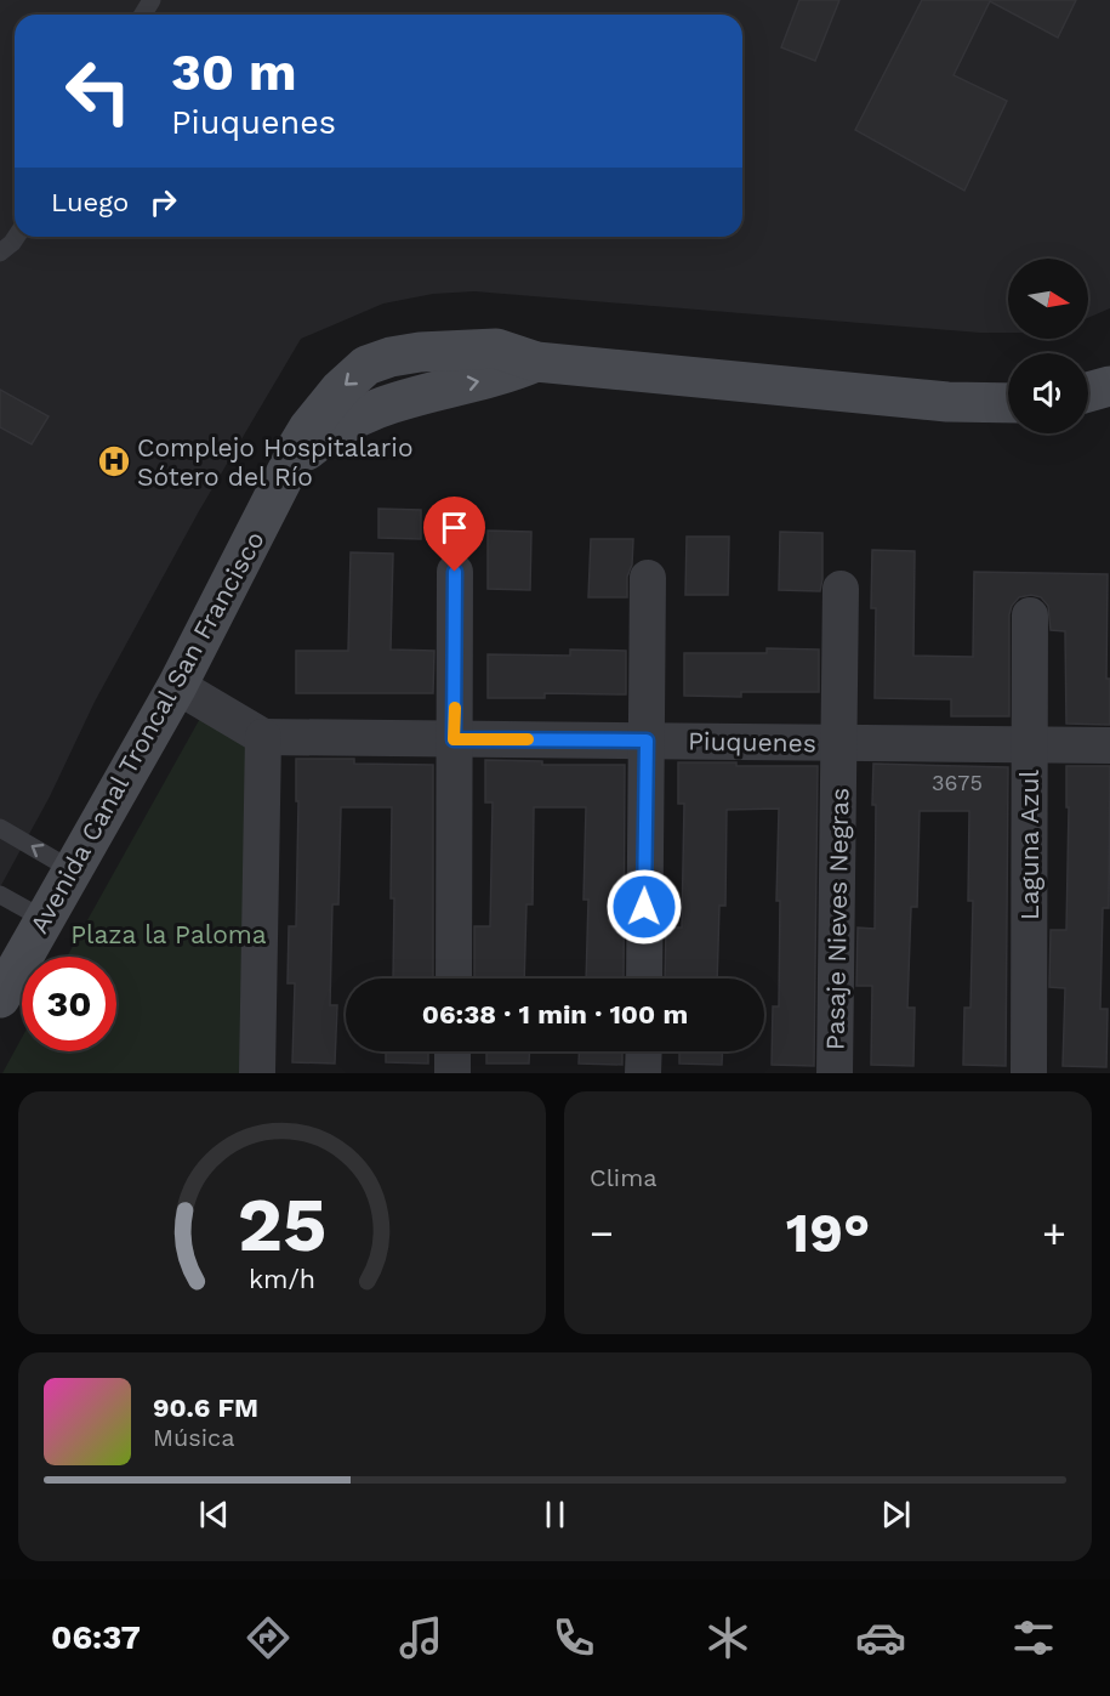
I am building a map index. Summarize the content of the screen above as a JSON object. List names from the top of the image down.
{
  "streets": {
    "main road": ["Avenida Canal Troncal San Francisco"],
    "street": ["Piuquenes", "Laguna Azul", "Pasaje Nieves Negras"]
  },
  "crossings": [
    ["Piuquenes", "Laguna Azul"],
    ["Piuquenes", "Pasaje Nieves Negras"]
  ],
  "parks": ["Plaza la Paloma"],
  "places": {
    "hospital": ["Complejo Hospitalario Sótero del Río"]
  },
  "house_numbers": ["3675"],
  "north": "right",
  "page": {
    "turn": ["30 m", "Piuquenes"],
    "then": "Luego",
    "limit": "30",
    "trip": "06:38 · 1 min · 100 m",
    "tile": "Clima",
    "heat": ["−", "19°", "+"],
    "song": ["90.6 FM", "Música"],
    "tabs": "06:37",
    "gauge": ["25", "km/h"]
  }
}
